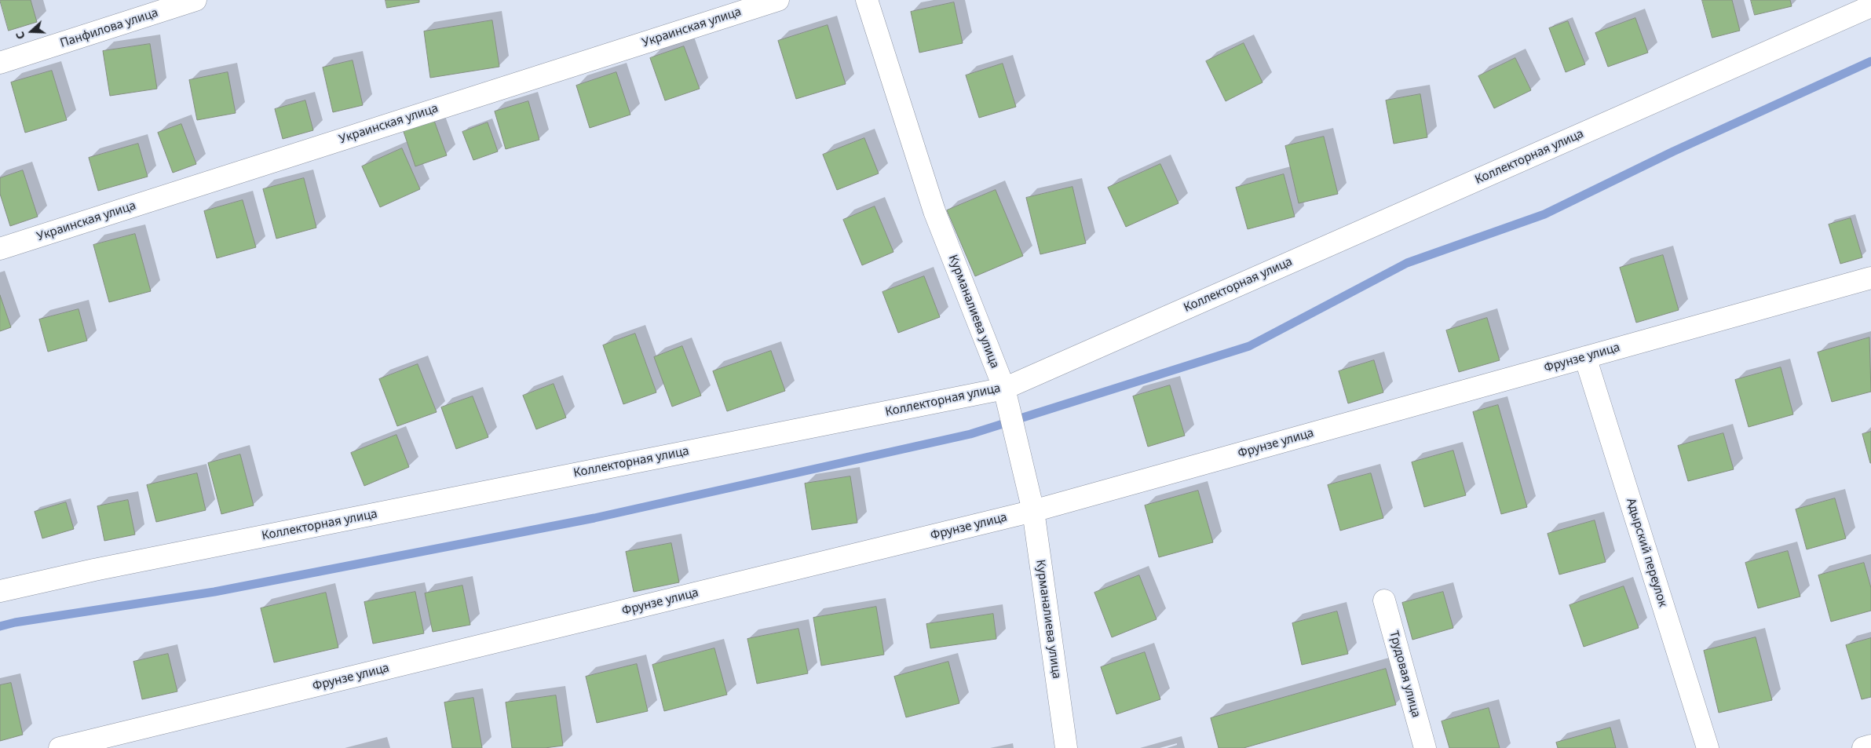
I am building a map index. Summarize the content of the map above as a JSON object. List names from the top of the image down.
{
  "streets": {
    "street": [
      "Украинская улица",
      "Панфилова улица",
      "Коллекторная улица",
      "Курманалиева улица",
      "Фрунзе улица",
      "Адырский переулок",
      "Трудовая улица"
    ]
  },
  "crossings": [
    ["Коллекторная улица", "Курманалиева улица"],
    ["Курманалиева улица", "Фрунзе улица"],
    ["Фрунзе улица", "Адырский переулок"]
  ],
  "north": "left"
}
